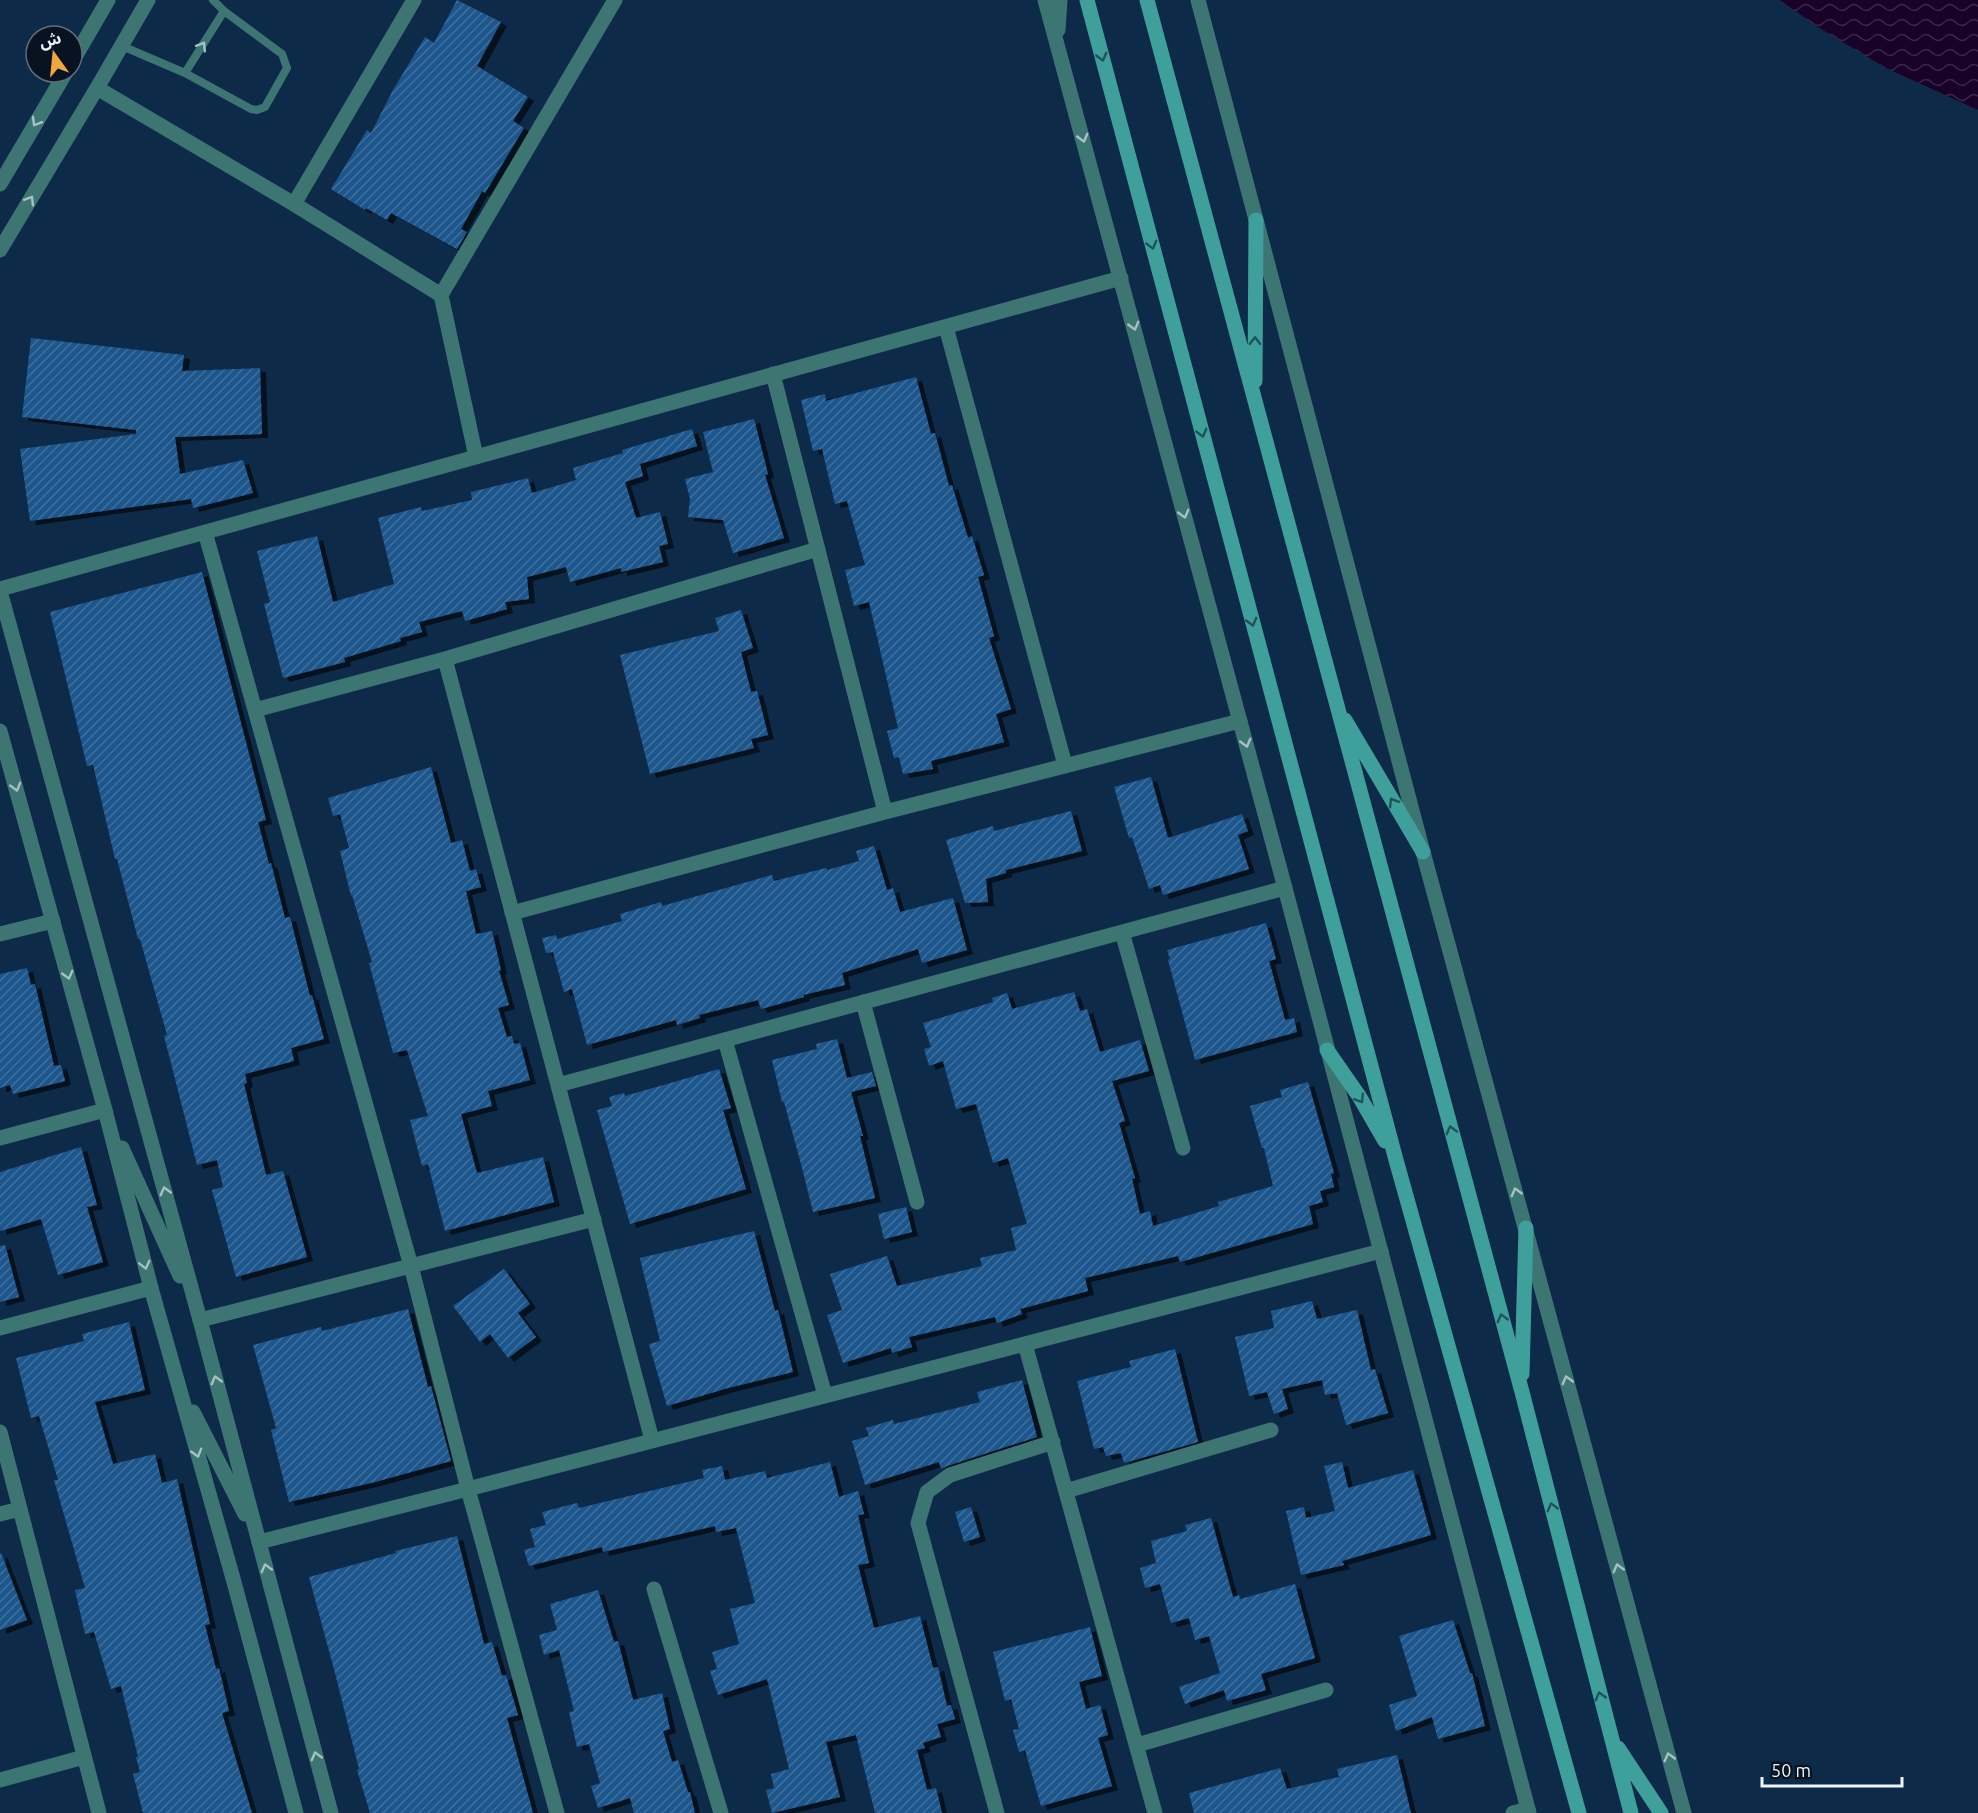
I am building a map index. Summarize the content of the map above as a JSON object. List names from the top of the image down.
{
  "scale_bar": "50 m",
  "north": "top"
}
